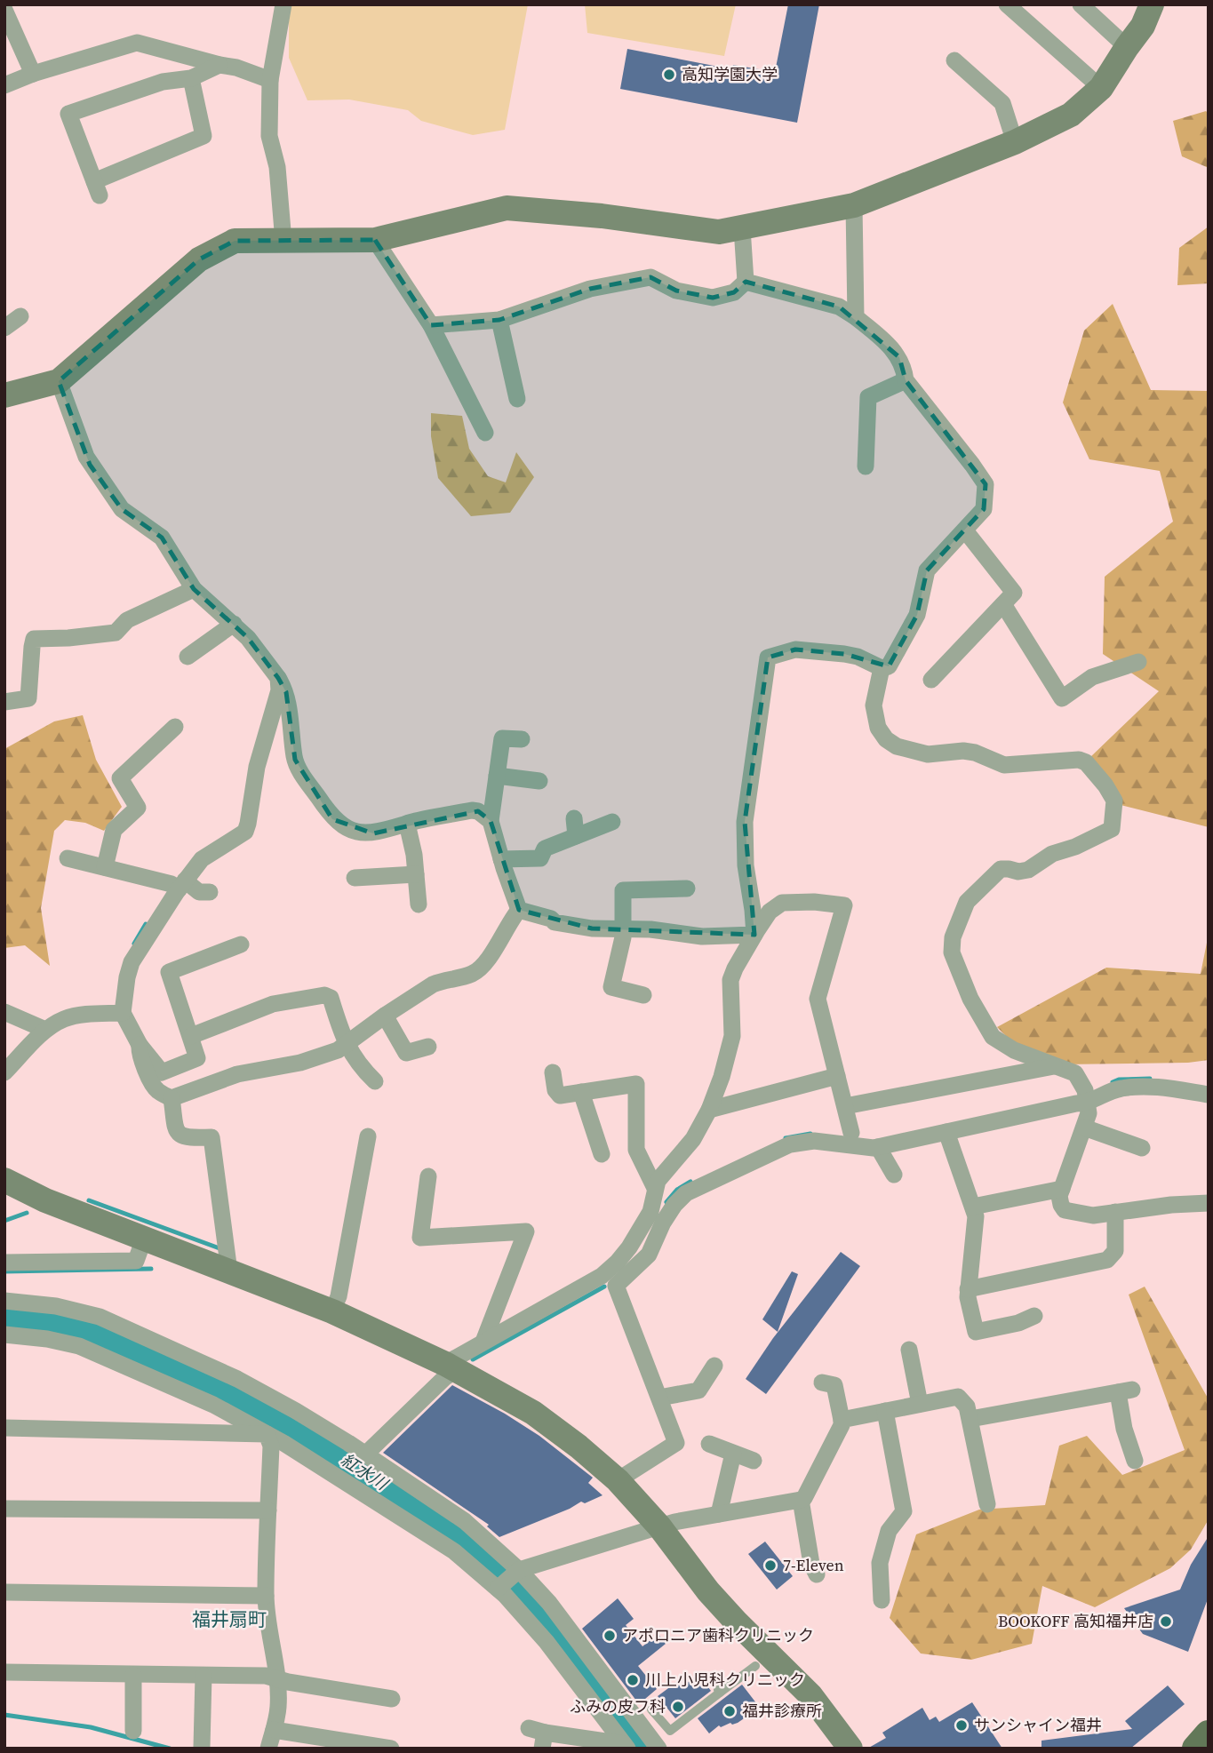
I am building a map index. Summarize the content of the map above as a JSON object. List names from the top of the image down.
{
  "districts": ["福井扇町"],
  "water": ["紅水川"],
  "places": [
    "高知学園大学",
    "7-Eleven",
    "BOOKOFF 高知福井店",
    "アポロニア歯科クリニック",
    "川上小児科クリニック",
    "ふみの皮フ科",
    "福井診療所",
    "サンシャイン福井"
  ]
}
